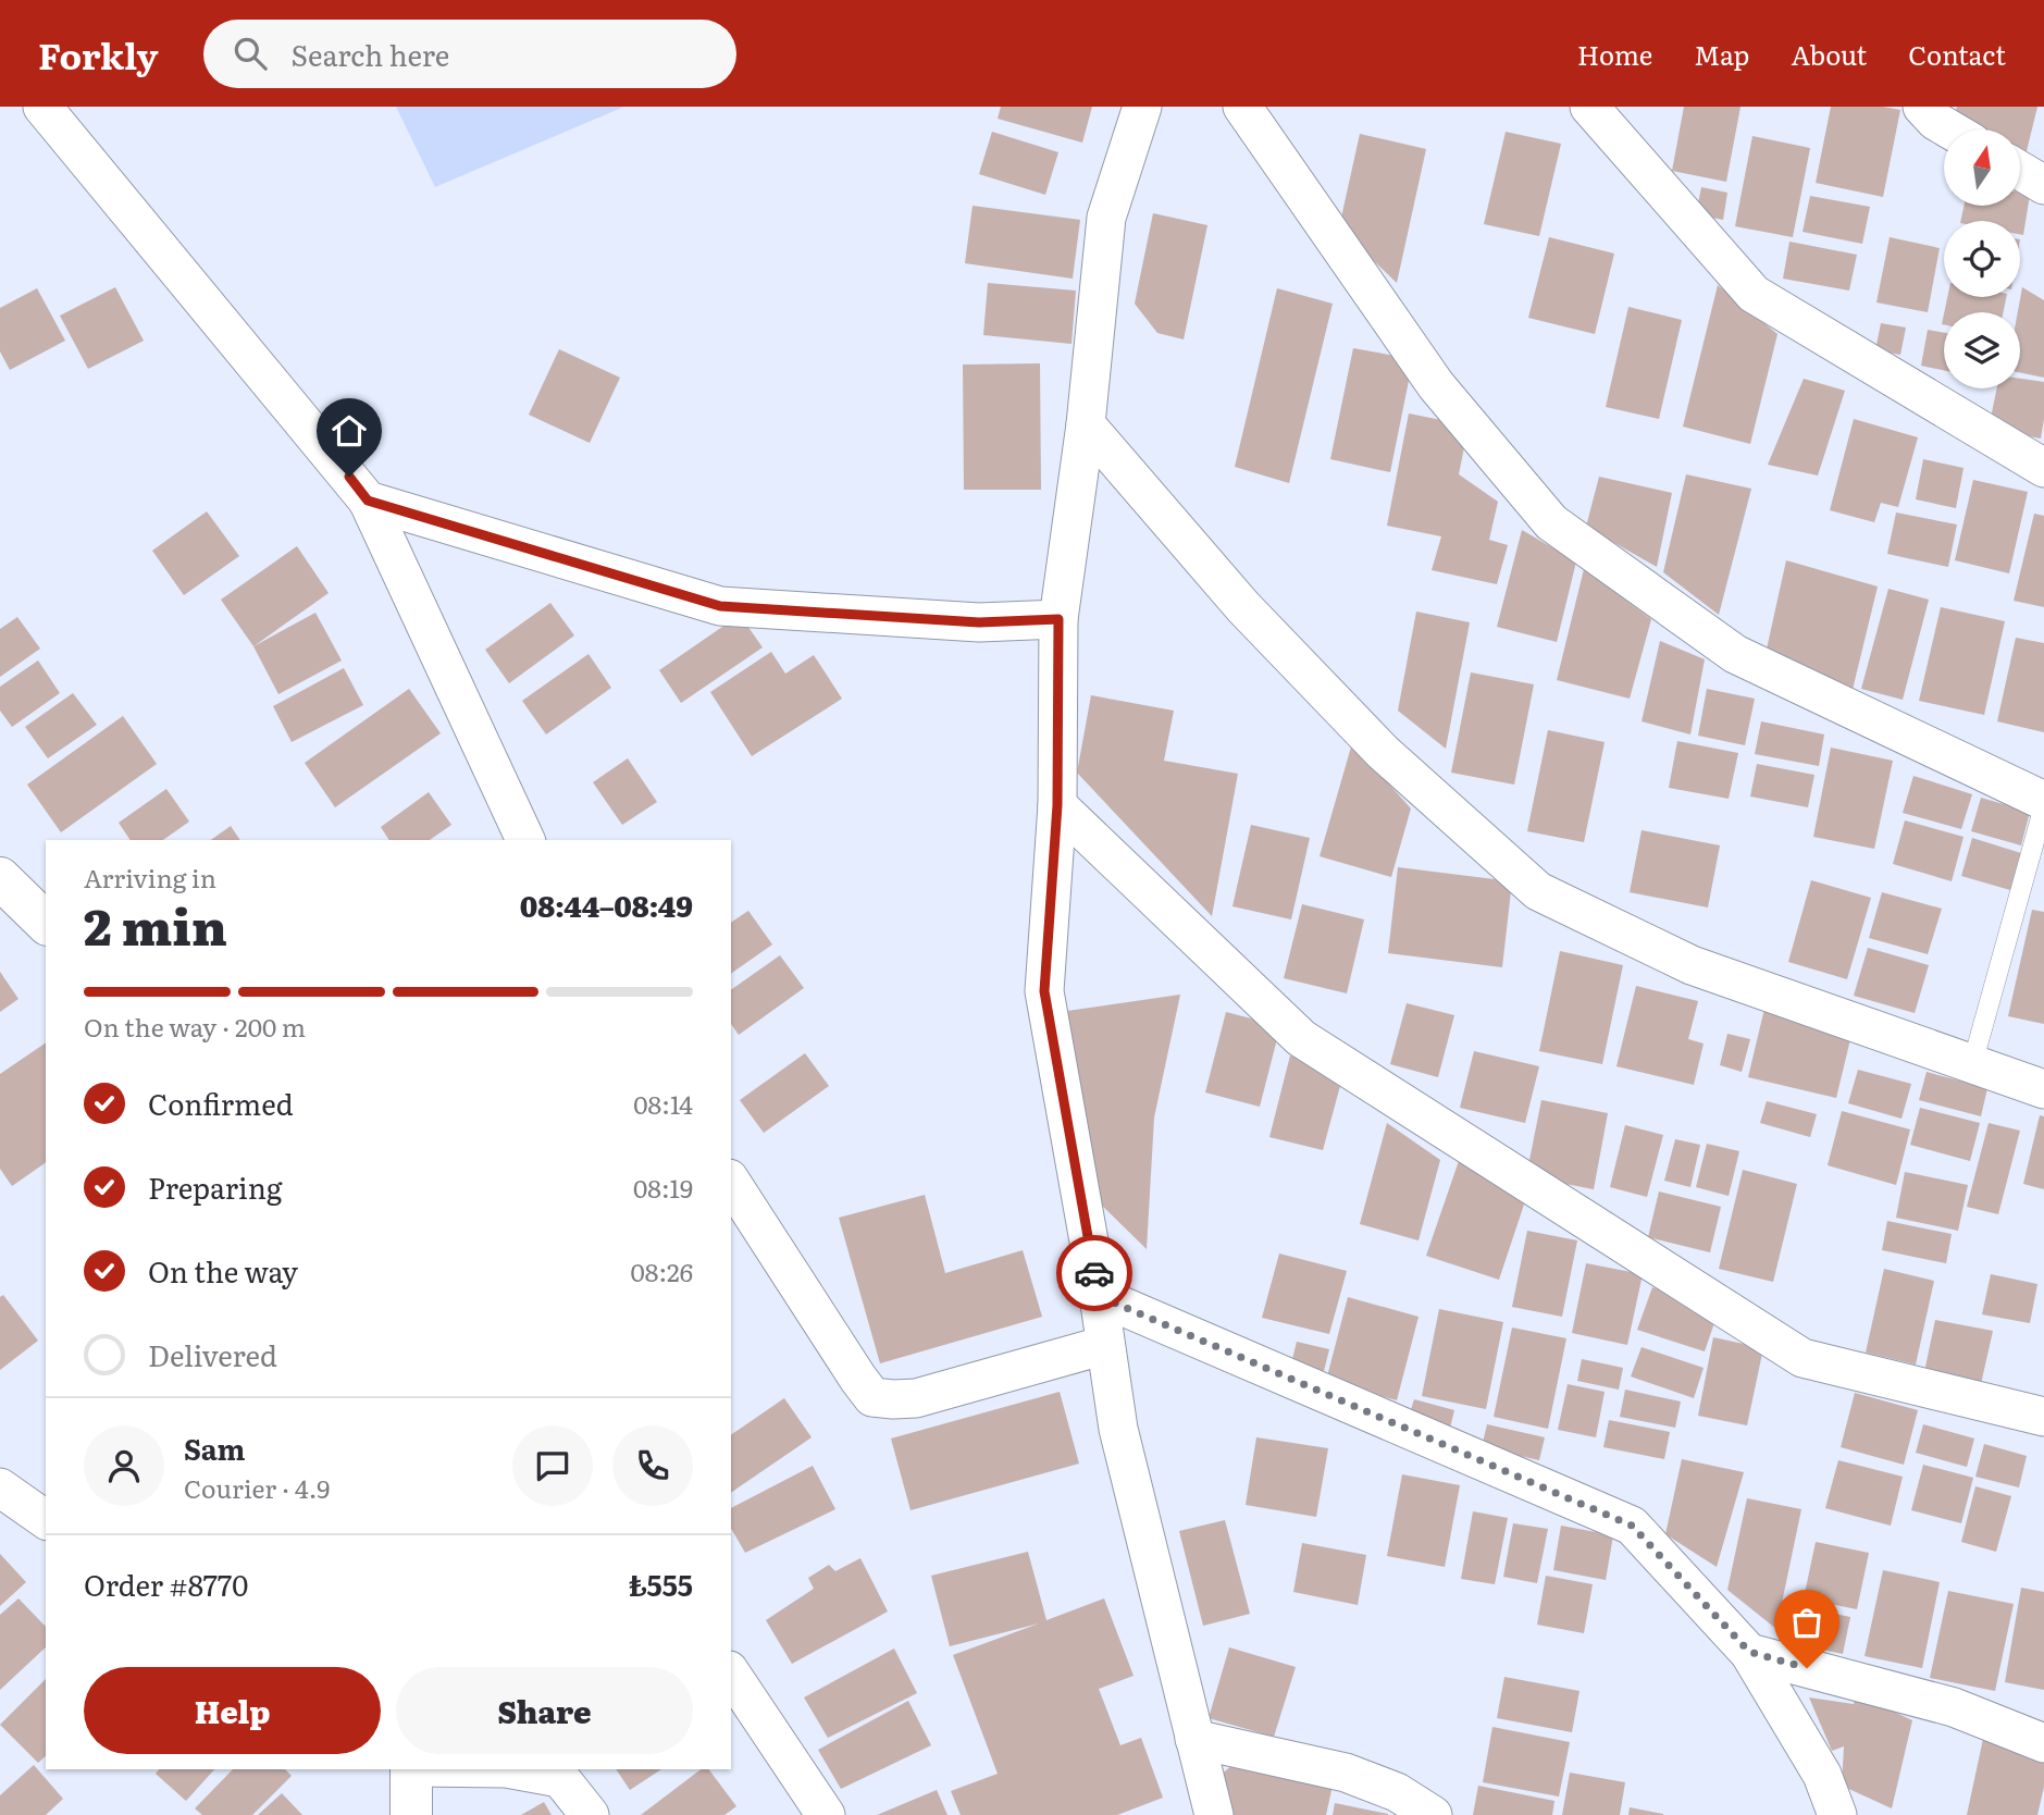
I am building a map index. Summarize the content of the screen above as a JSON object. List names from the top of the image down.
{
  "north": "top",
  "page": {
    "header": "Forkly",
    "search": "Search here",
    "nav": [
      "Home",
      "Map",
      "About",
      "Contact"
    ],
    "heading": ["2 min", "Arriving in", "08:44–08:49"],
    "panel": [
      "Sam",
      "Courier · 4.9",
      "Order #8770",
      "₺555"
    ],
    "bar": "On the way · 200 m",
    "list": [
      ["Confirmed", "08:14"],
      ["Preparing", "08:19"],
      ["On the way", "08:26"],
      "Delivered"
    ],
    "buttons": ["Help", "Share"]
  }
}
